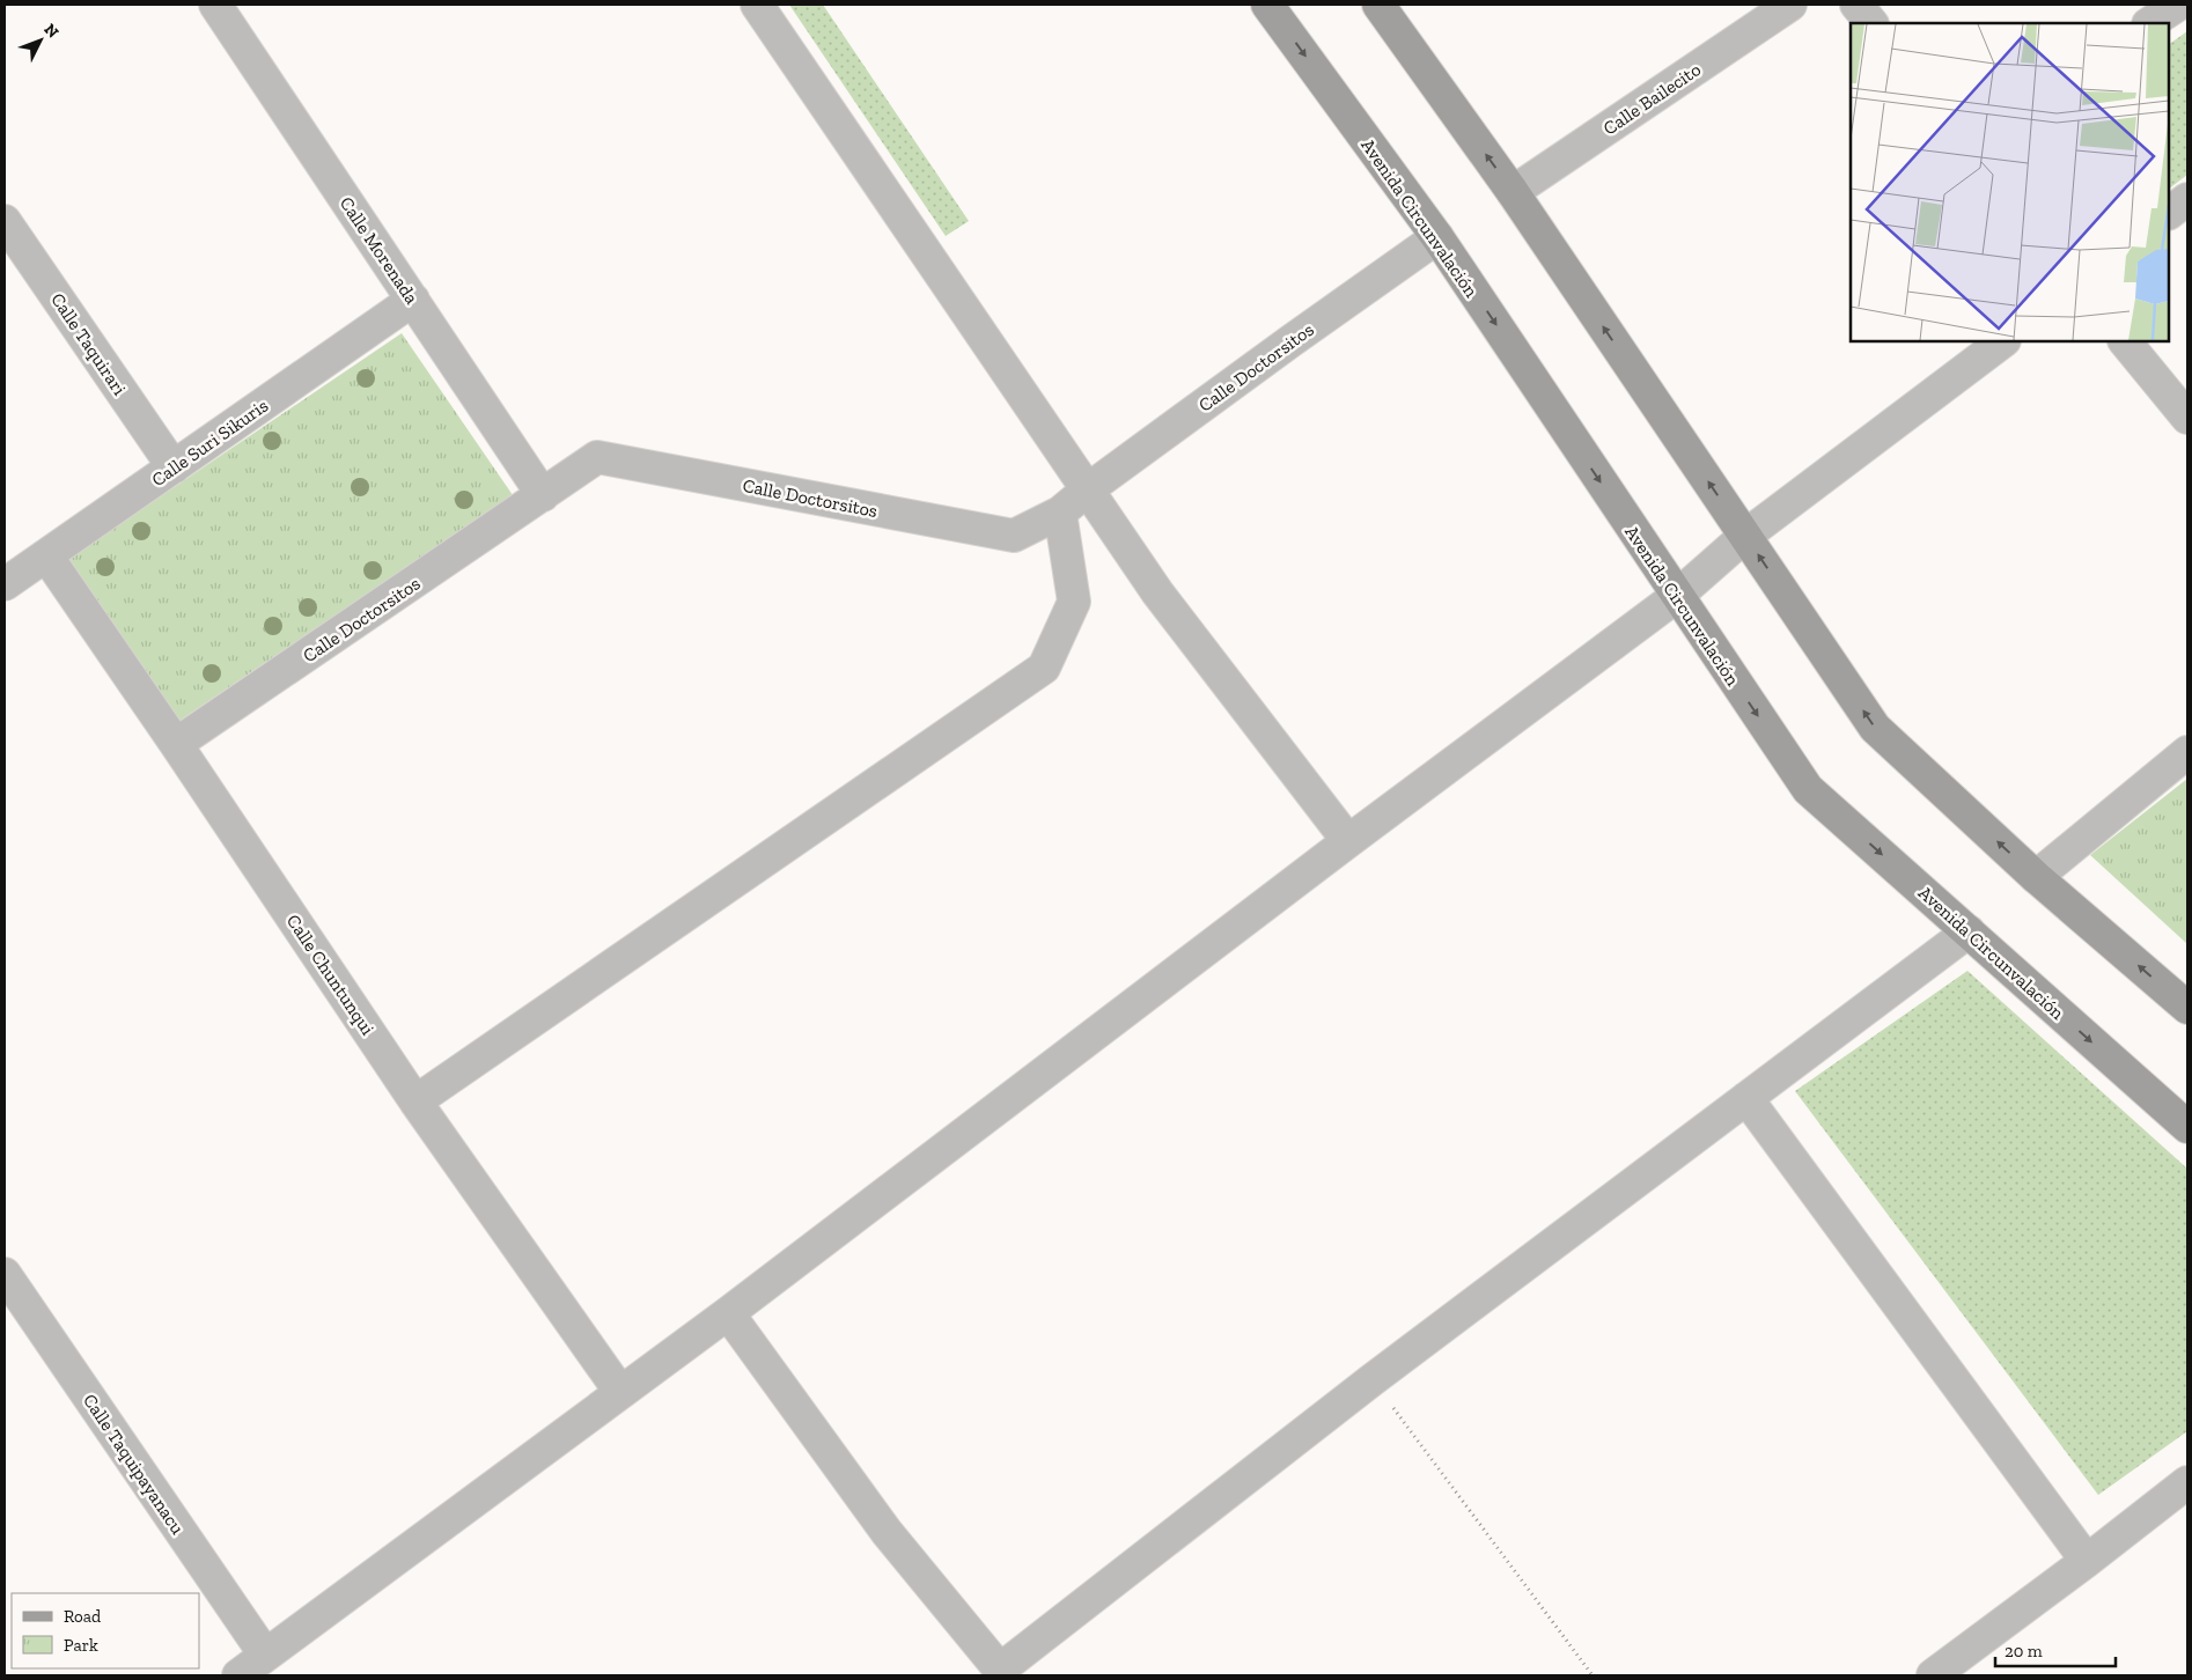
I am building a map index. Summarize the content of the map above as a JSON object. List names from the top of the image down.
{
  "streets": {
    "main road": ["Avenida Circunvalación"],
    "street": [
      "Calle Bailecito",
      "Calle Morenada",
      "Calle Taquirari",
      "Calle Doctorsitos",
      "Calle Suri Sikuris",
      "Calle Chuntunqui",
      "Calle Taquipayanacu"
    ]
  },
  "crossings": [
    ["Avenida Circunvalación", "Calle Doctorsitos"],
    ["Calle Morenada", "Calle Doctorsitos"],
    ["Calle Morenada", "Calle Suri Sikuris"],
    ["Calle Taquirari", "Calle Suri Sikuris"],
    ["Calle Doctorsitos", "Calle Chuntunqui"],
    ["Calle Suri Sikuris", "Calle Chuntunqui"]
  ],
  "legend": ["Road", "Park"],
  "scale_bar": "20 m",
  "north": "top right"
}
